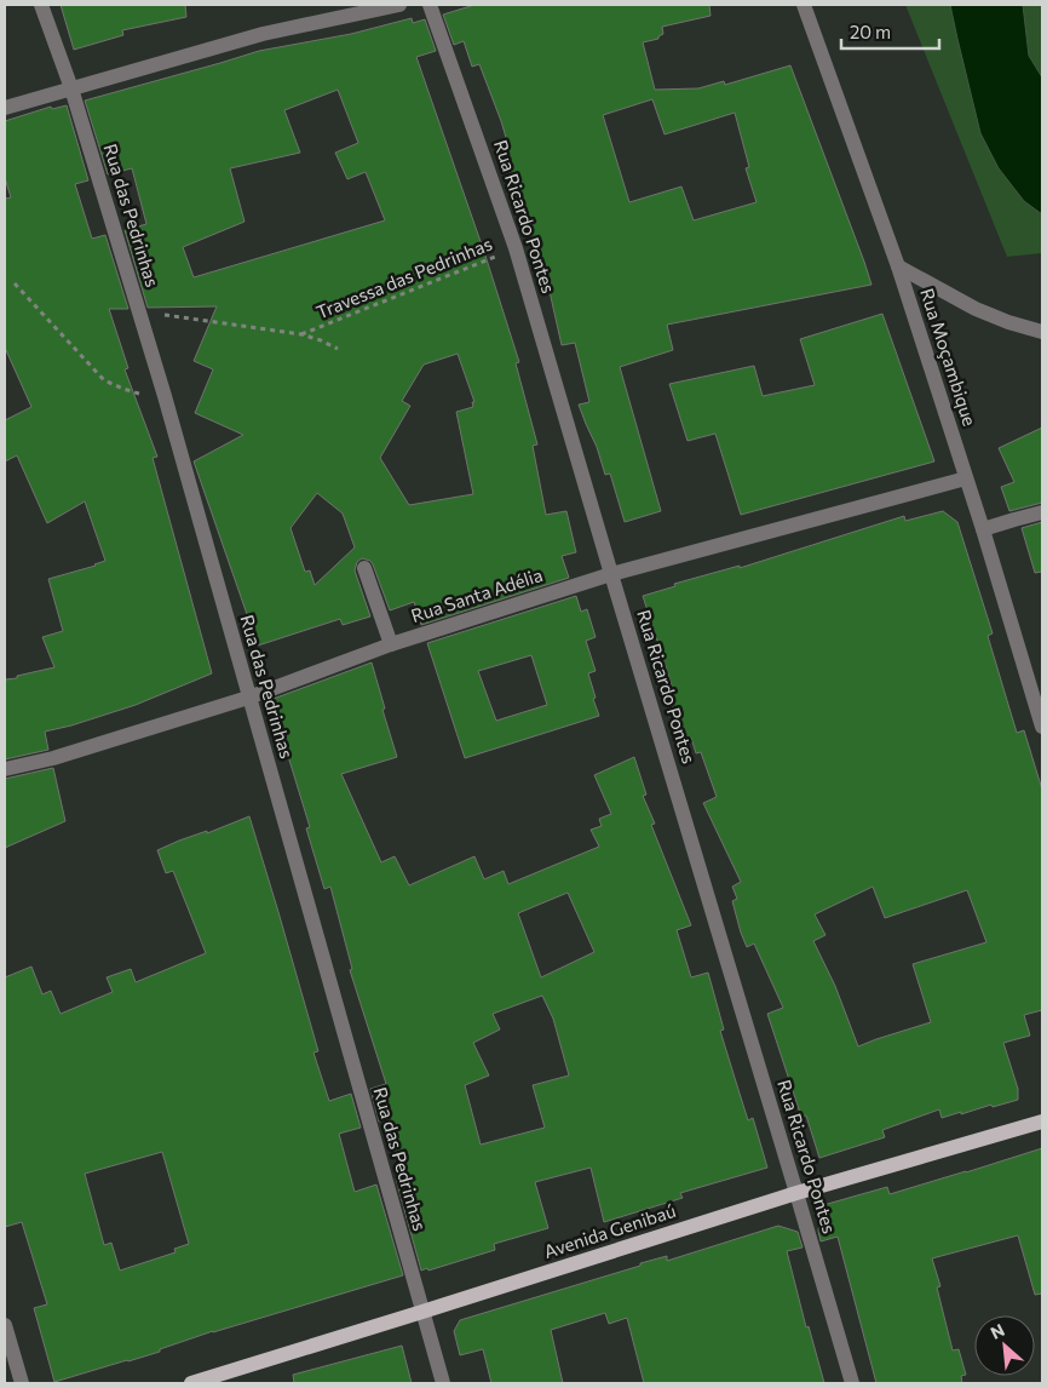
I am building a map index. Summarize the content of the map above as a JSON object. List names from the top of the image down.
{
  "streets": {
    "main road": ["Avenida Genibaú"],
    "street": [
      "Rua das Pedrinhas",
      "Rua Ricardo Pontes",
      "Rua Moçambique",
      "Rua Santa Adélia"
    ],
    "path": ["Travessa das Pedrinhas"]
  },
  "crossings": [
    ["Rua das Pedrinhas", "Travessa das Pedrinhas"],
    ["Rua das Pedrinhas", "Rua Santa Adélia"],
    ["Rua das Pedrinhas", "Avenida Genibaú"],
    ["Rua Ricardo Pontes", "Travessa das Pedrinhas"],
    ["Rua Ricardo Pontes", "Rua Santa Adélia"],
    ["Rua Ricardo Pontes", "Avenida Genibaú"],
    ["Rua Moçambique", "Rua Santa Adélia"]
  ],
  "scale_bar": "20 m",
  "north": "top left"
}
